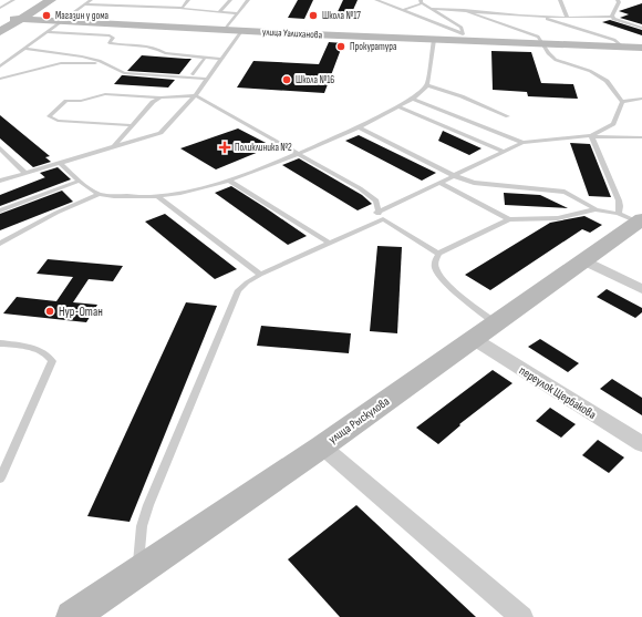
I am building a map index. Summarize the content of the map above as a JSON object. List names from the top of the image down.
{
  "streets": {
    "street": ["улица Уалиханова", "переулок Щербакова", "улица Рыскулова"]
  },
  "crossings": [
    ["переулок Щербакова", "улица Рыскулова"]
  ],
  "places": {
    "other": [
      "Магазин у дома",
      "Школа №17",
      "Прокуратура",
      "Школа №16",
      "Нур-Отан"
    ],
    "health": ["Поликлиника №2"]
  }
}
